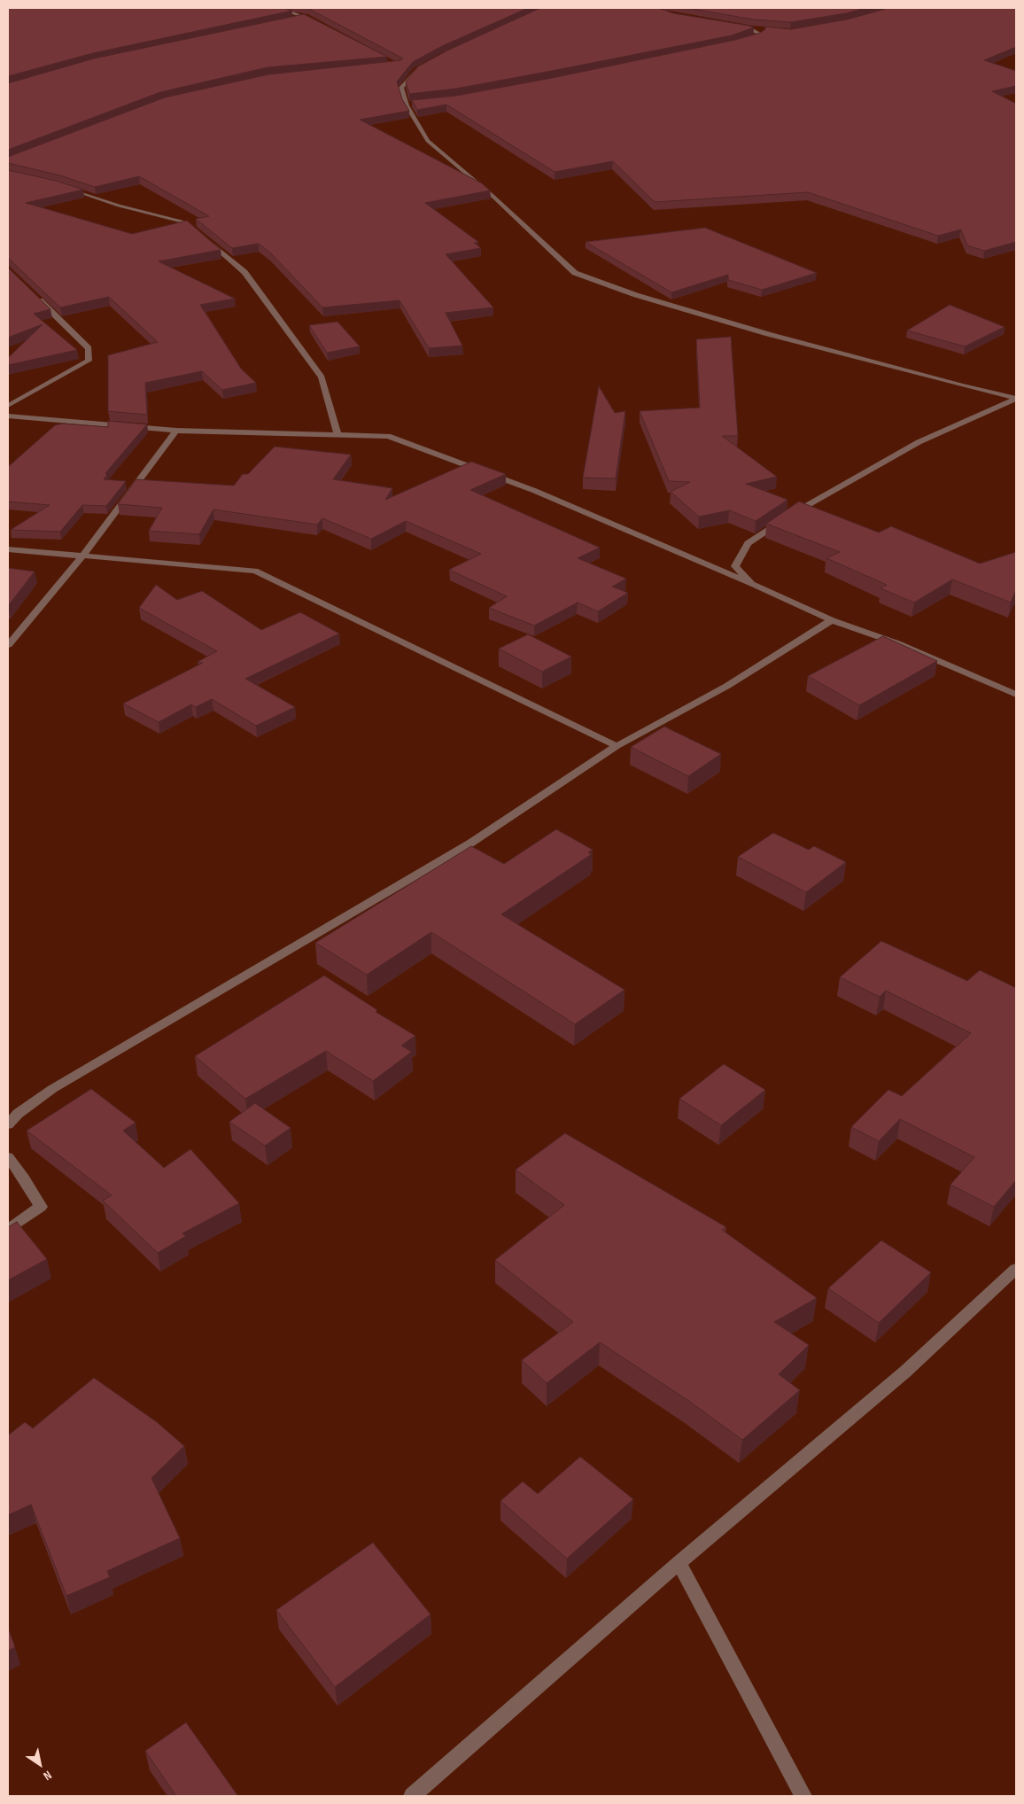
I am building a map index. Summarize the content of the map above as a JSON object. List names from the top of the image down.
{
  "north": "bottom right"
}
